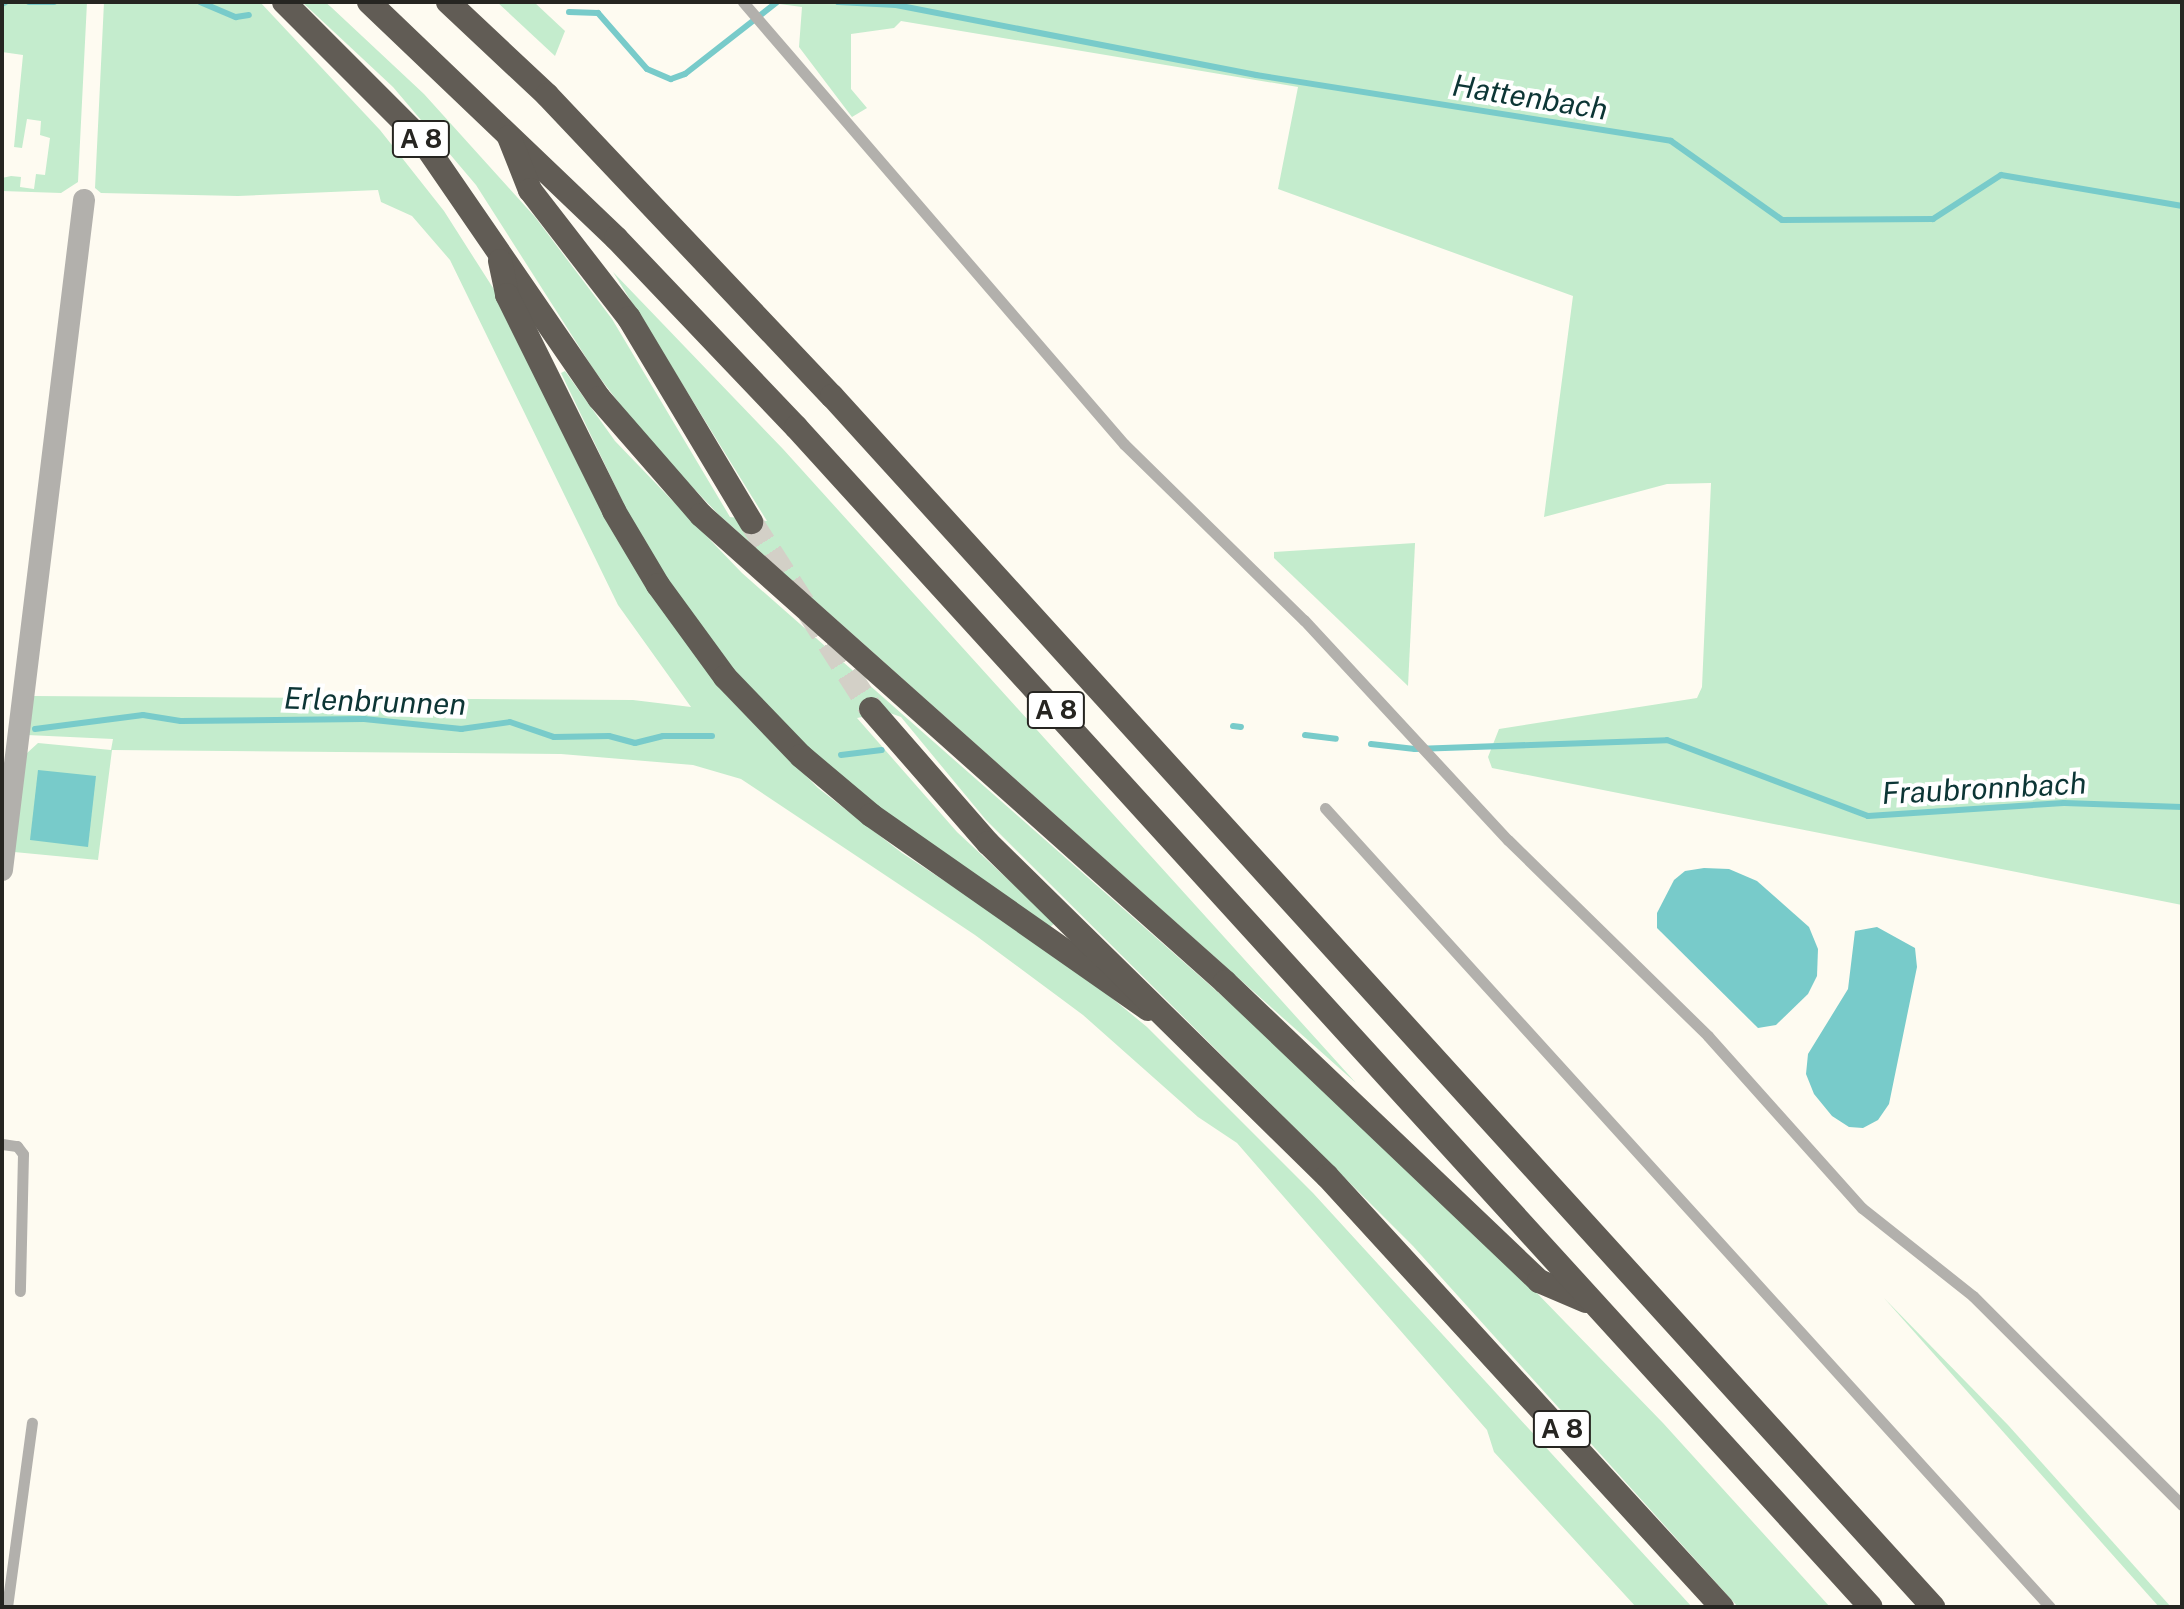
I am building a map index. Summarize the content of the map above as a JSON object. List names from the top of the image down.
{
  "streets": {
    "highway": ["A 8"]
  },
  "water": ["Hattenbach", "Erlenbrunnen", "Fraubronnbach"]
}
